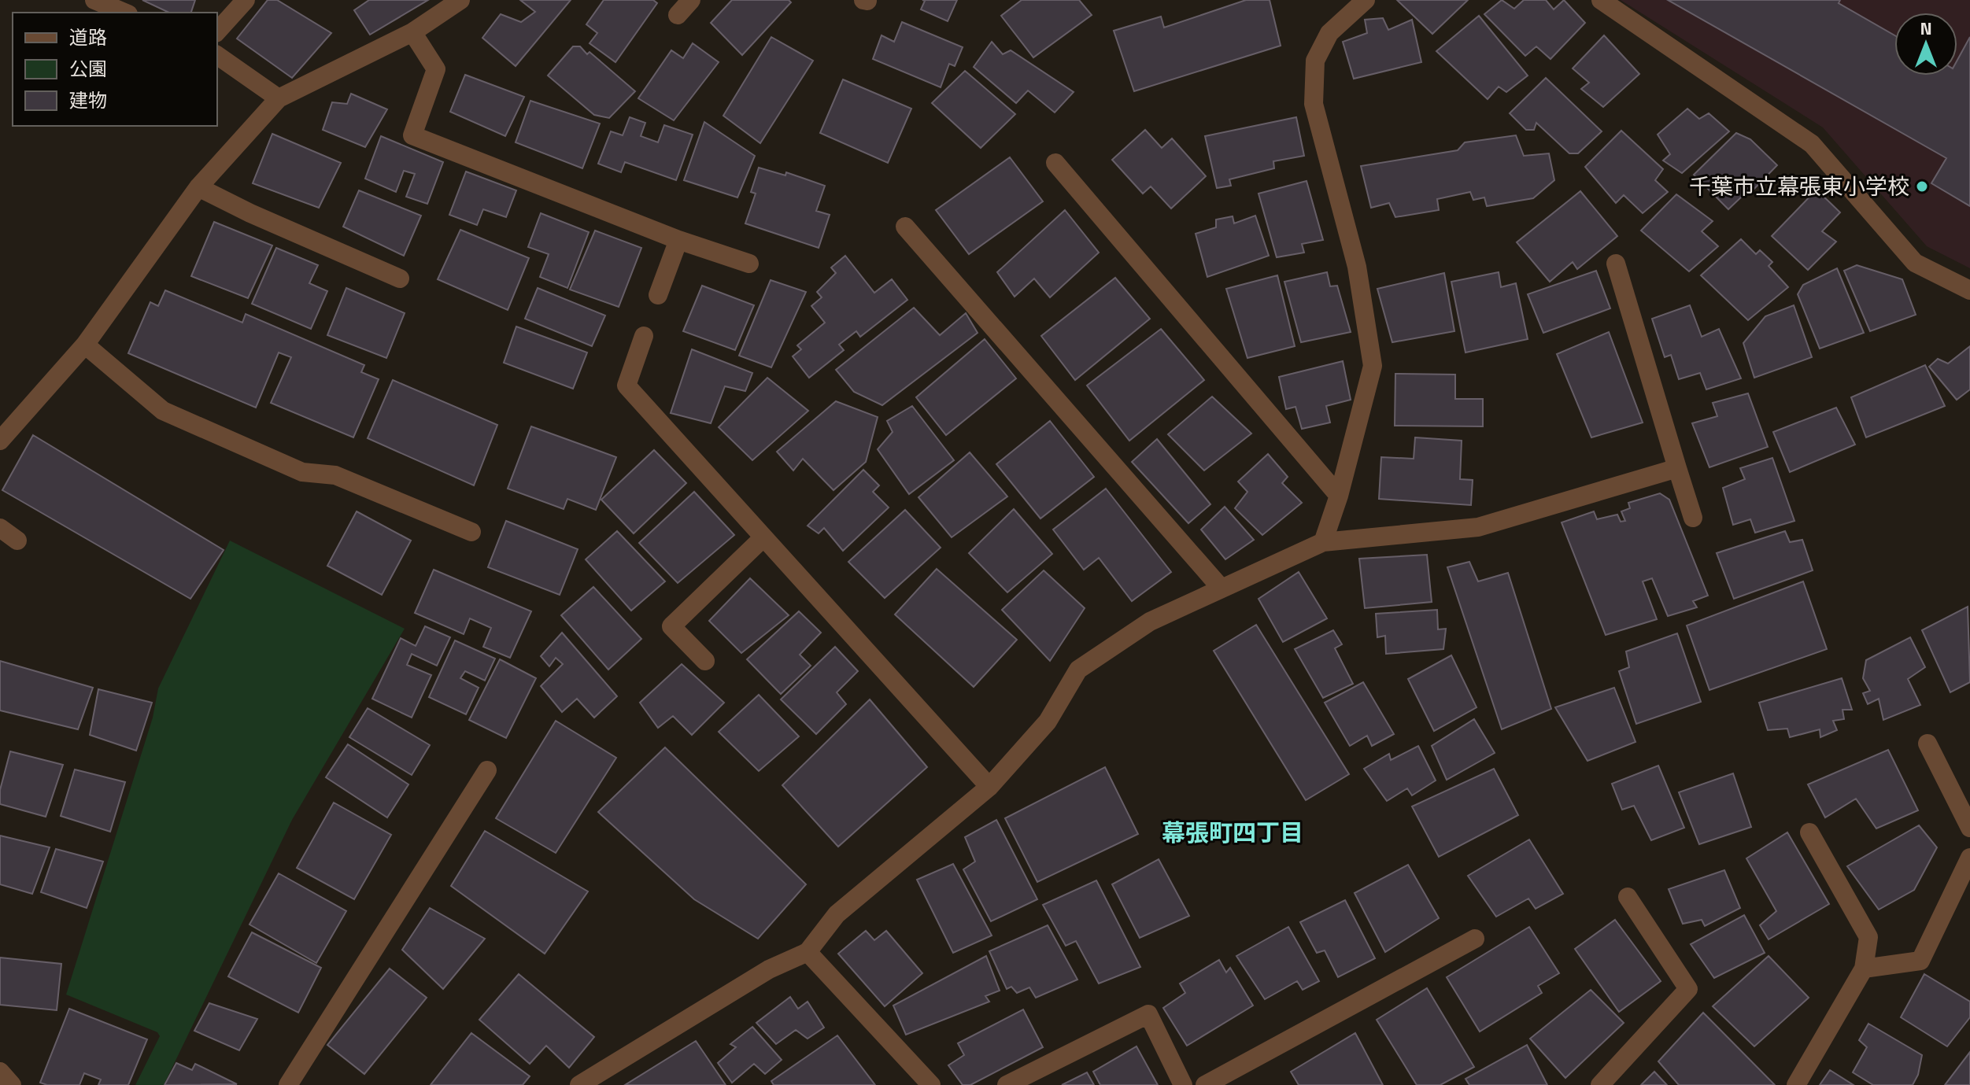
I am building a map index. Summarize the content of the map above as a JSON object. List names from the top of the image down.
{
  "districts": ["幕張町四丁目"],
  "places": ["千葉市立幕張東小学校"],
  "legend": ["道路", "公園", "建物"],
  "north": "top"
}
